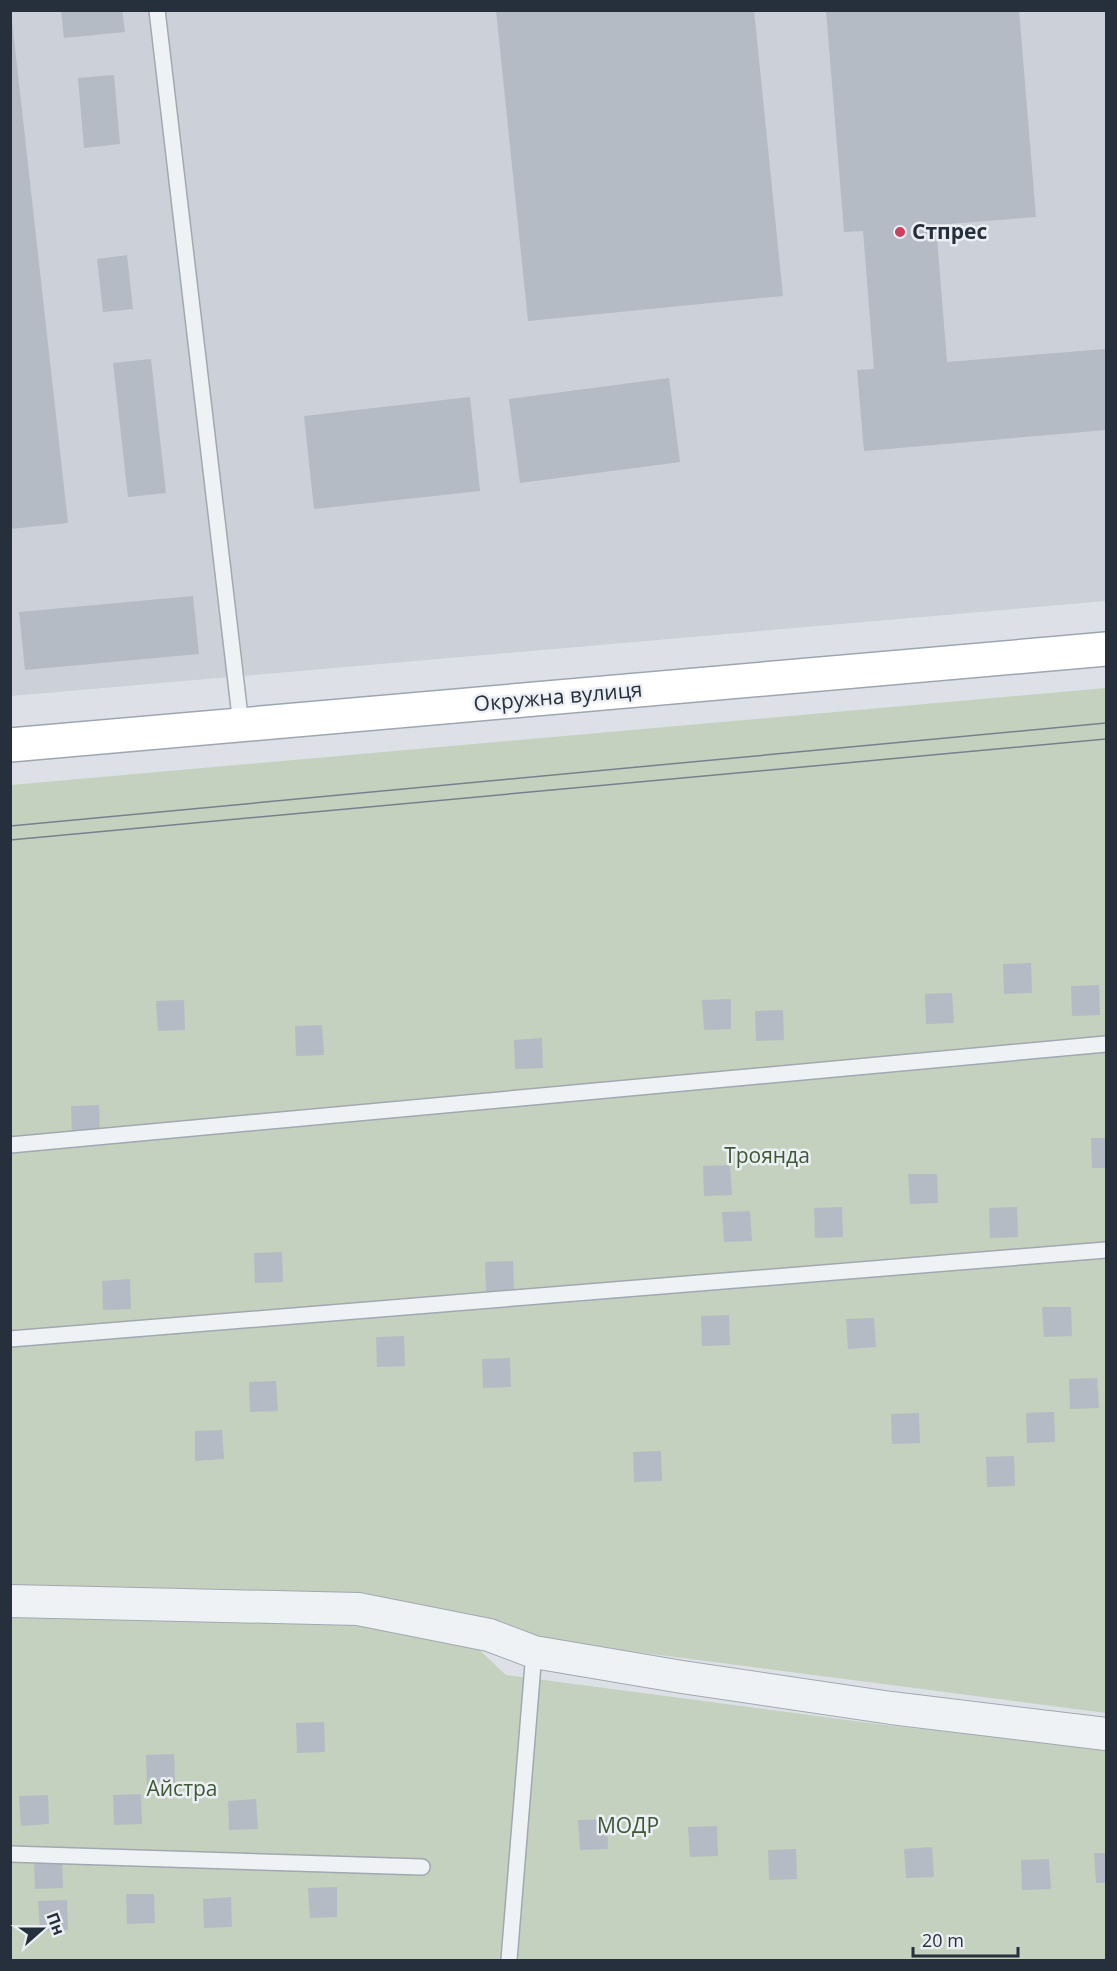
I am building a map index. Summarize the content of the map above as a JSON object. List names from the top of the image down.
{
  "streets": {
    "main road": ["Окружна вулиця"]
  },
  "parks": ["Троянда", "Айстра", "МОДР"],
  "places": ["Стпрес"],
  "scale_bar": "20 m",
  "north": "right"
}
